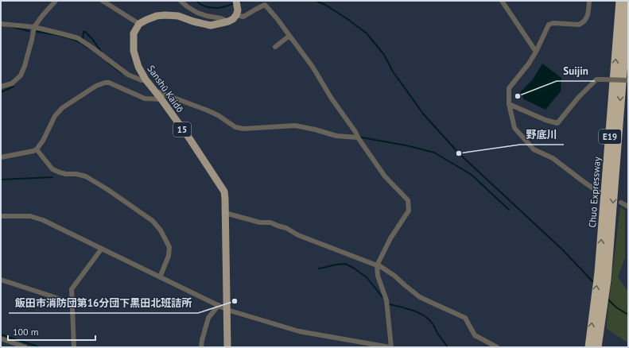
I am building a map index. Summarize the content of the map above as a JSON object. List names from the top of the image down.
{
  "streets": {
    "highway": ["E19", "Chuo Expressway"],
    "main road": ["Sanshū Kaidō", "15"]
  },
  "places": ["Suijin", "野底川", "飯田市消防団第16分団下黒田北班詰所"],
  "scale_bar": "100 m"
}
